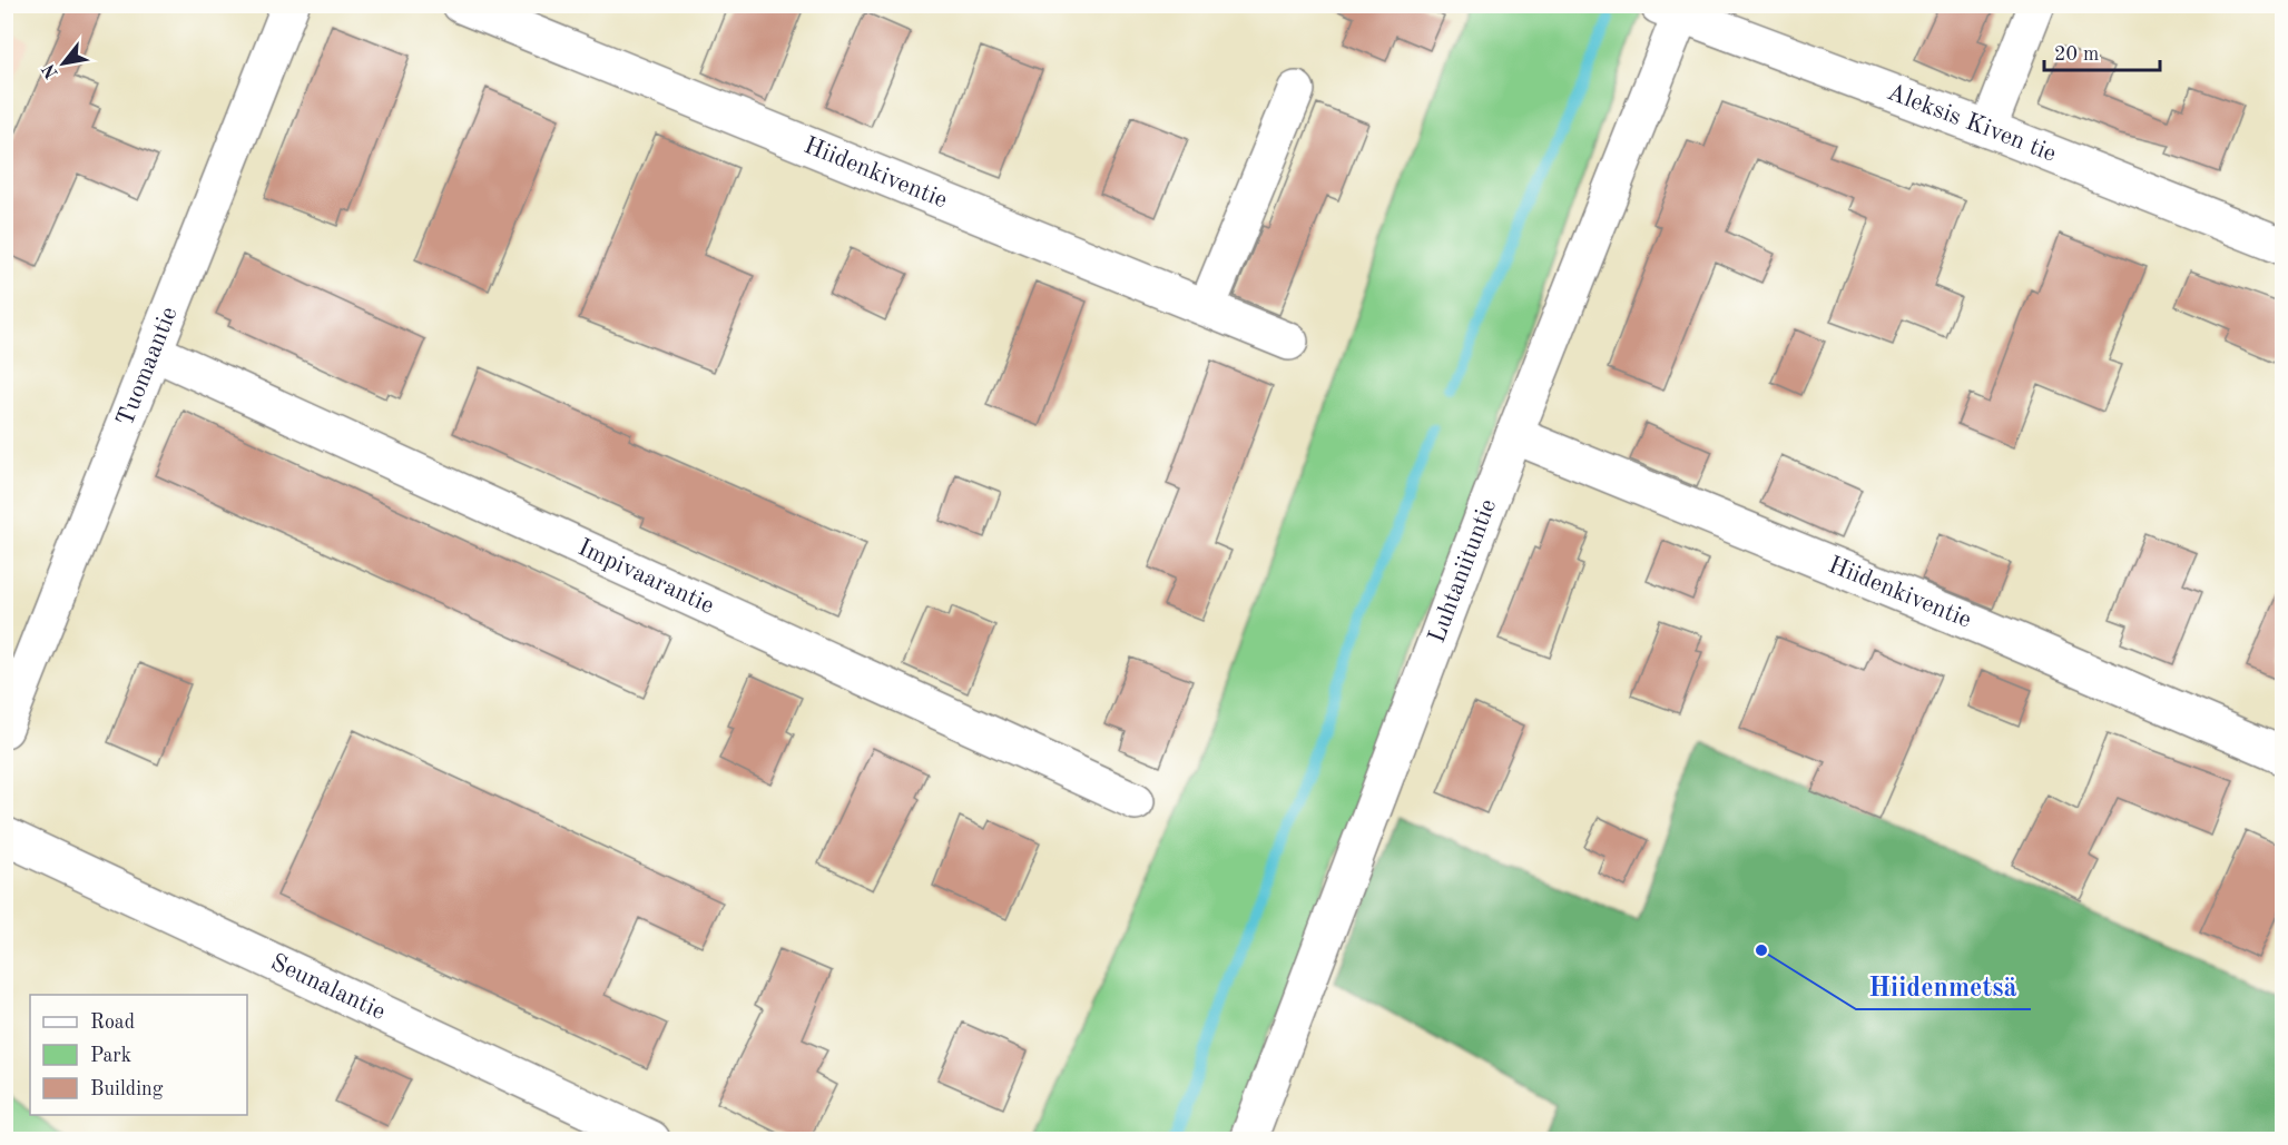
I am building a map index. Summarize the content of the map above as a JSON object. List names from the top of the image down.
{
  "streets": {
    "street": [
      "Aleksis Kiven tie",
      "Hiidenkiventie",
      "Tuomaantie",
      "Luhtaniituntie",
      "Impivaarantie",
      "Seunalantie"
    ]
  },
  "crossings": [
    ["Aleksis Kiven tie", "Luhtaniituntie"],
    ["Hiidenkiventie", "Luhtaniituntie"],
    ["Tuomaantie", "Impivaarantie"]
  ],
  "places": ["Hiidenmetsä"],
  "legend": ["Road", "Park", "Building"],
  "scale_bar": "20 m",
  "north": "bottom left"
}
